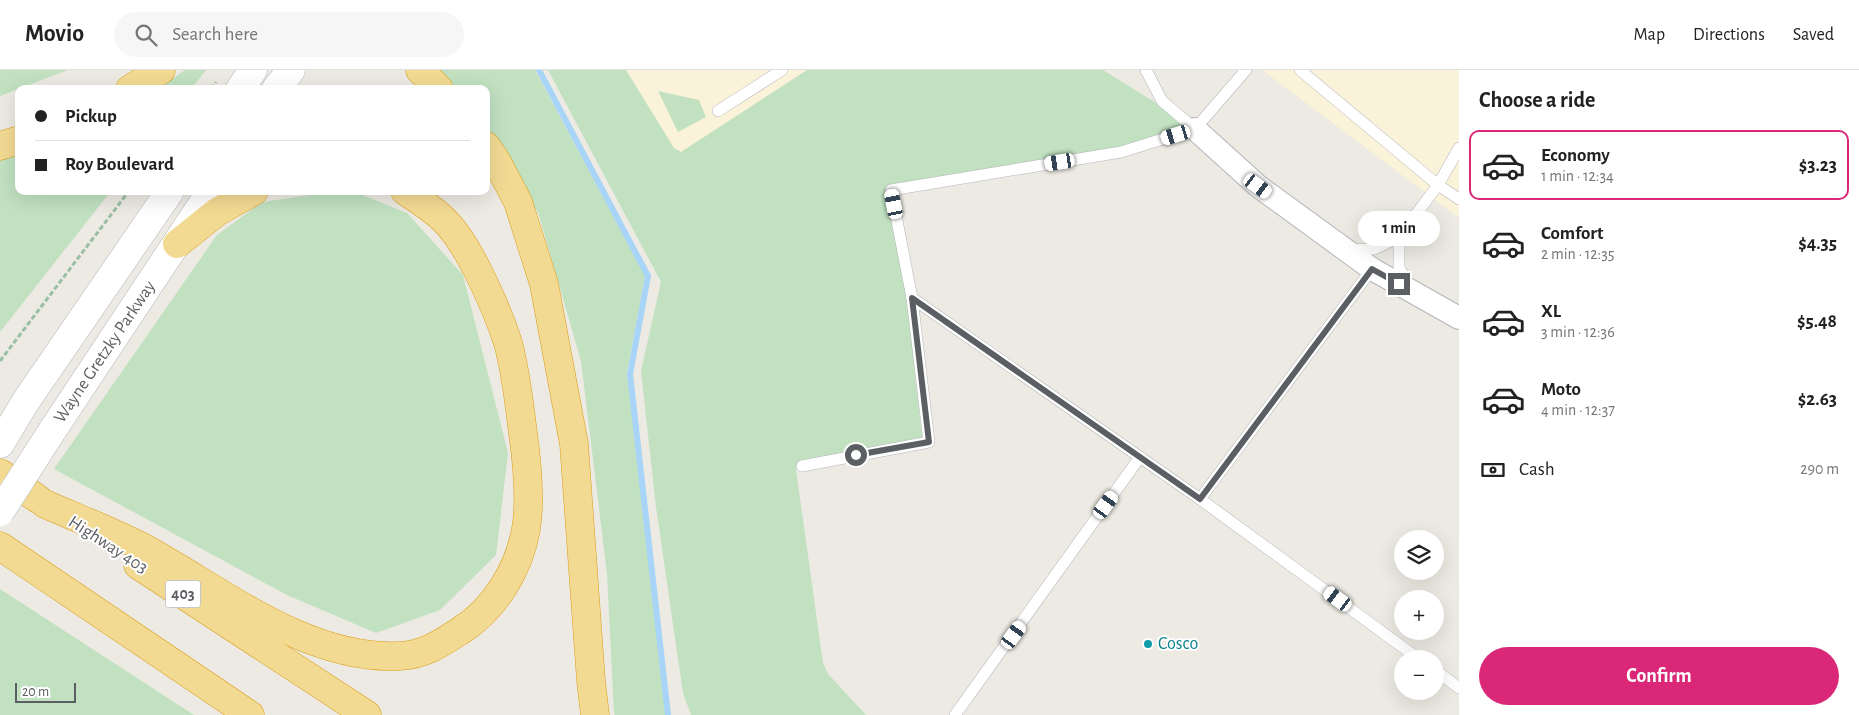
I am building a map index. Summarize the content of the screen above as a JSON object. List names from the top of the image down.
{
  "streets": {
    "highway": ["Highway 403", "403"],
    "main road": ["Wayne Gretzky Parkway"]
  },
  "places": ["Cosco"],
  "scale_bar": "20 m",
  "page": {
    "header": "Movio",
    "search": "Search here",
    "nav": ["Map", "Directions", "Saved"],
    "heading": "Choose a ride",
    "banner": ["Pickup", "Roy Boulevard"],
    "list": [
      {
        "name": "Economy",
        "note": "1 min · 12:34",
        "value": "$3.23"
      },
      {
        "name": "Comfort",
        "note": "2 min · 12:35",
        "value": "$4.35"
      },
      {
        "name": "XL",
        "note": "3 min · 12:36",
        "value": "$5.48"
      },
      {
        "name": "Moto",
        "note": "4 min · 12:37",
        "value": "$2.63"
      }
    ],
    "bubble": "1 min",
    "pay": ["Cash", "290 m"],
    "map_buttons": ["+", "−"],
    "buttons": "Confirm",
    "scale": "20 m"
  }
}
